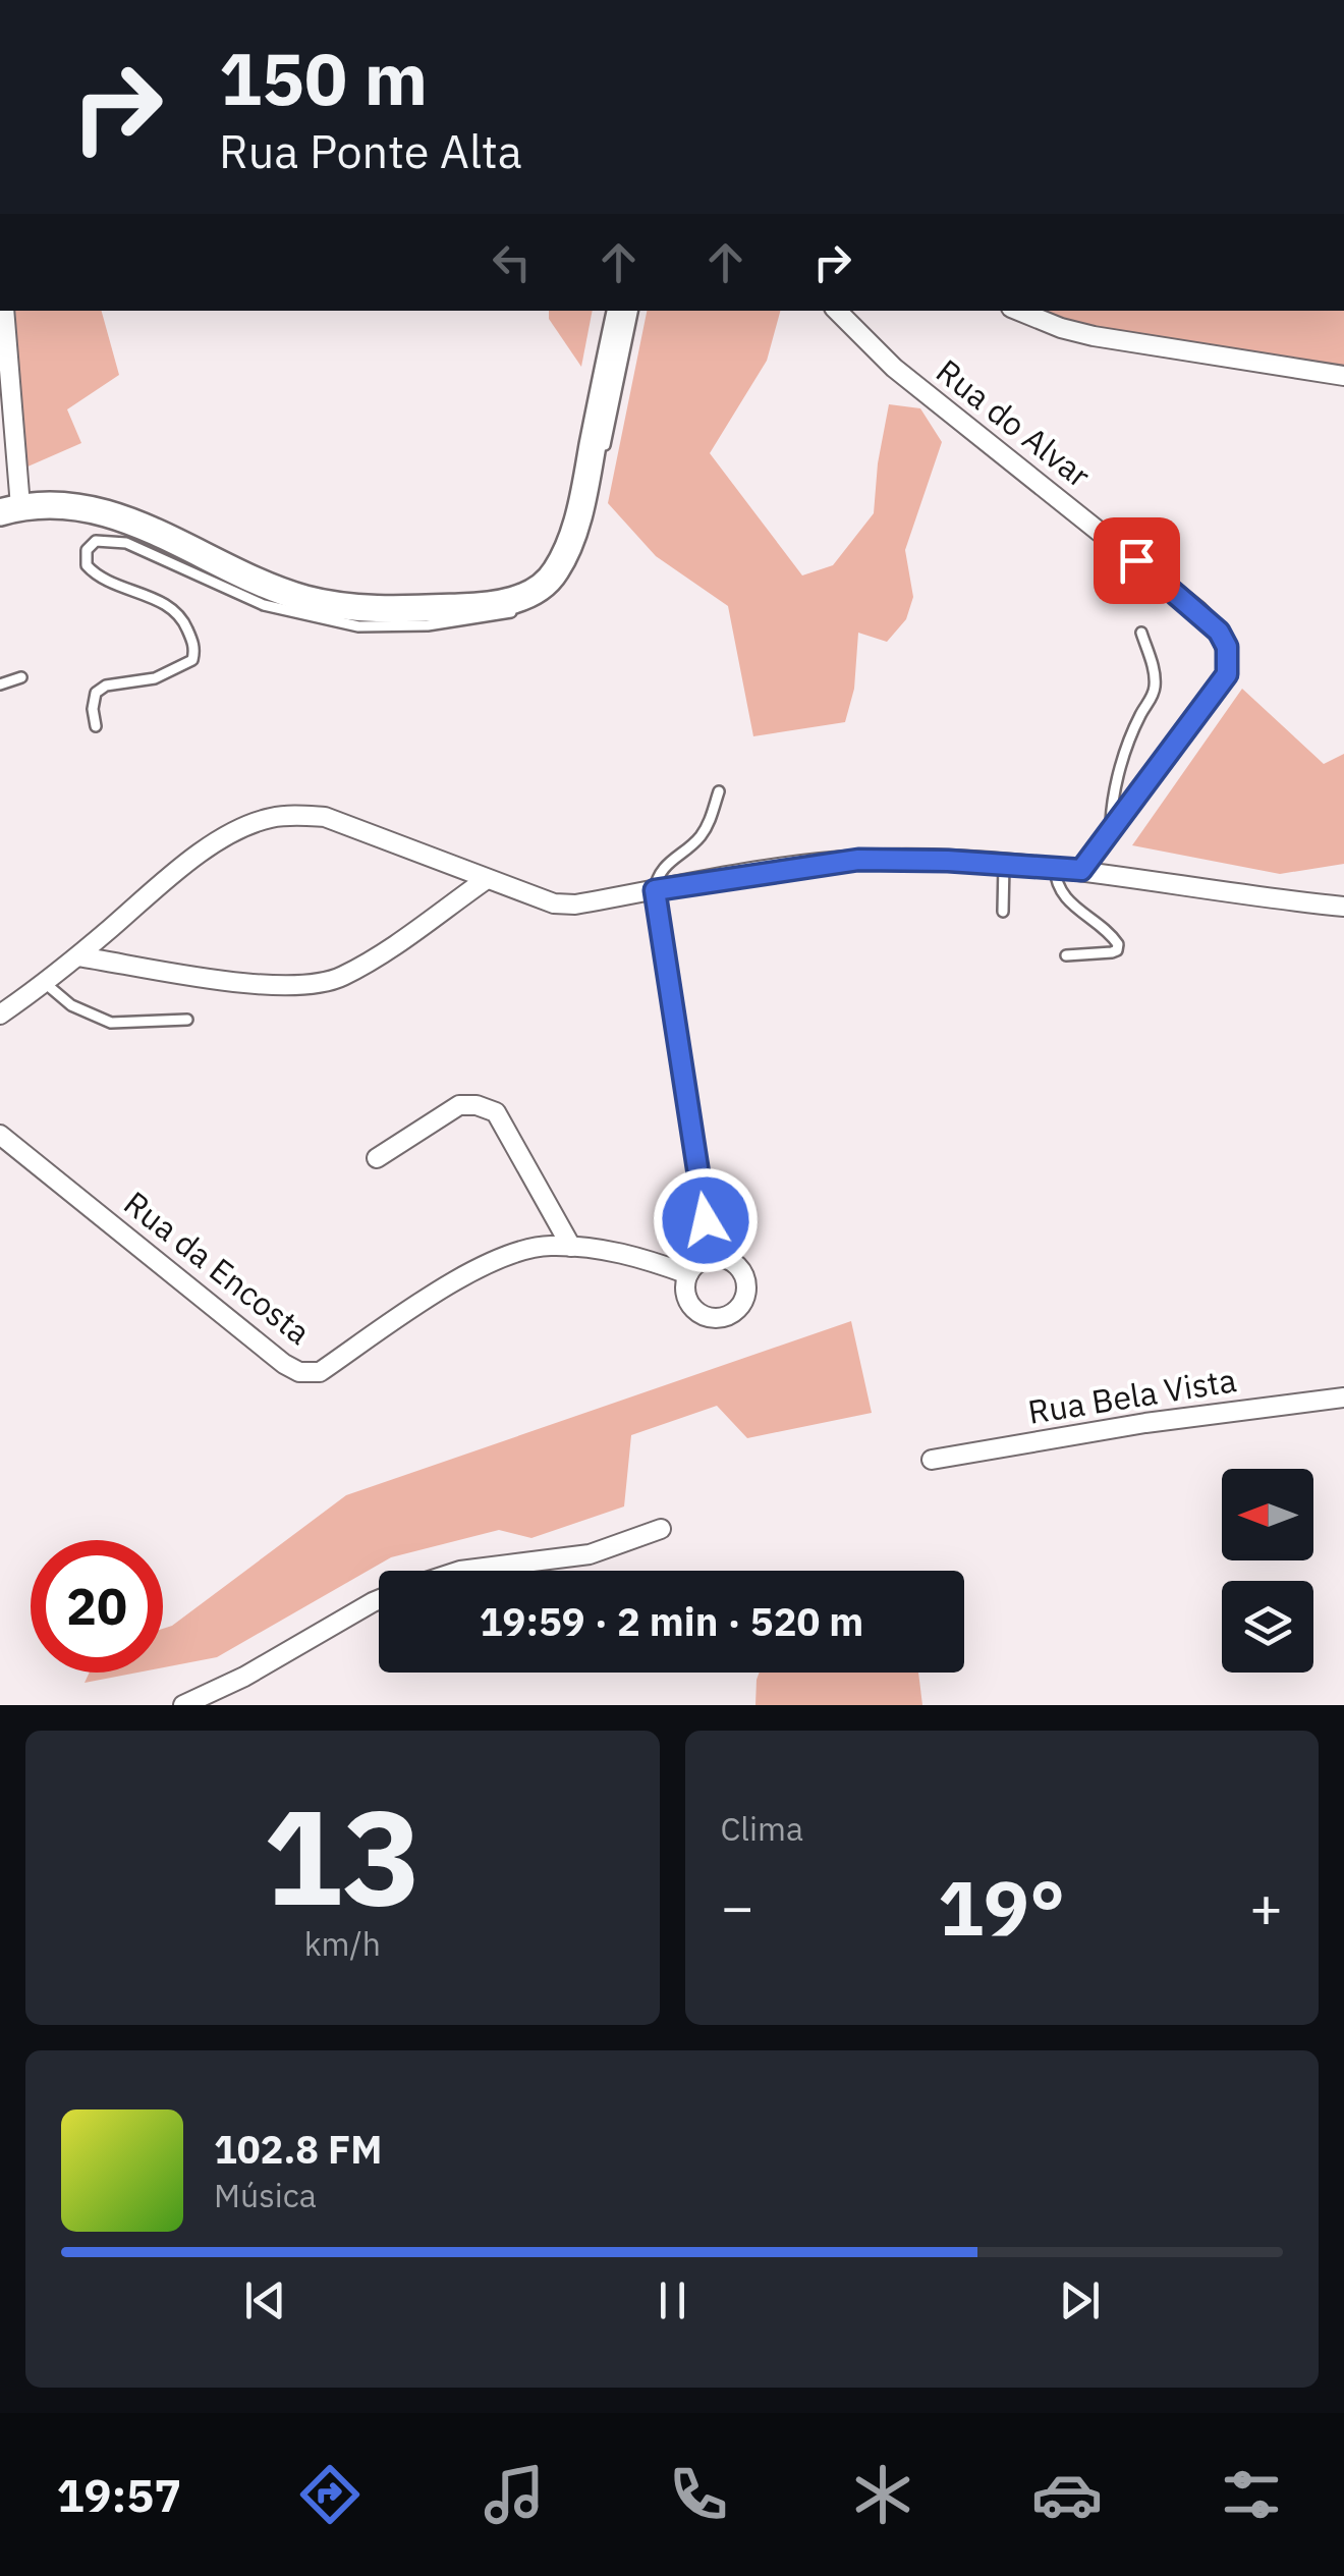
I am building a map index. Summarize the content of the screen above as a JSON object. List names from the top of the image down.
{
  "streets": {
    "street": ["Rua do Alvar", "Rua da Encosta", "Rua Bela Vista"]
  },
  "north": "left",
  "page": {
    "turn": ["150 m", "Rua Ponte Alta"],
    "limit": "20",
    "trip": "19:59 · 2 min · 520 m",
    "tile": [
      ["13", "km/h"],
      "Clima"
    ],
    "heat": ["−", "19°", "+"],
    "song": ["102.8 FM", "Música"],
    "tabs": "19:57"
  }
}
